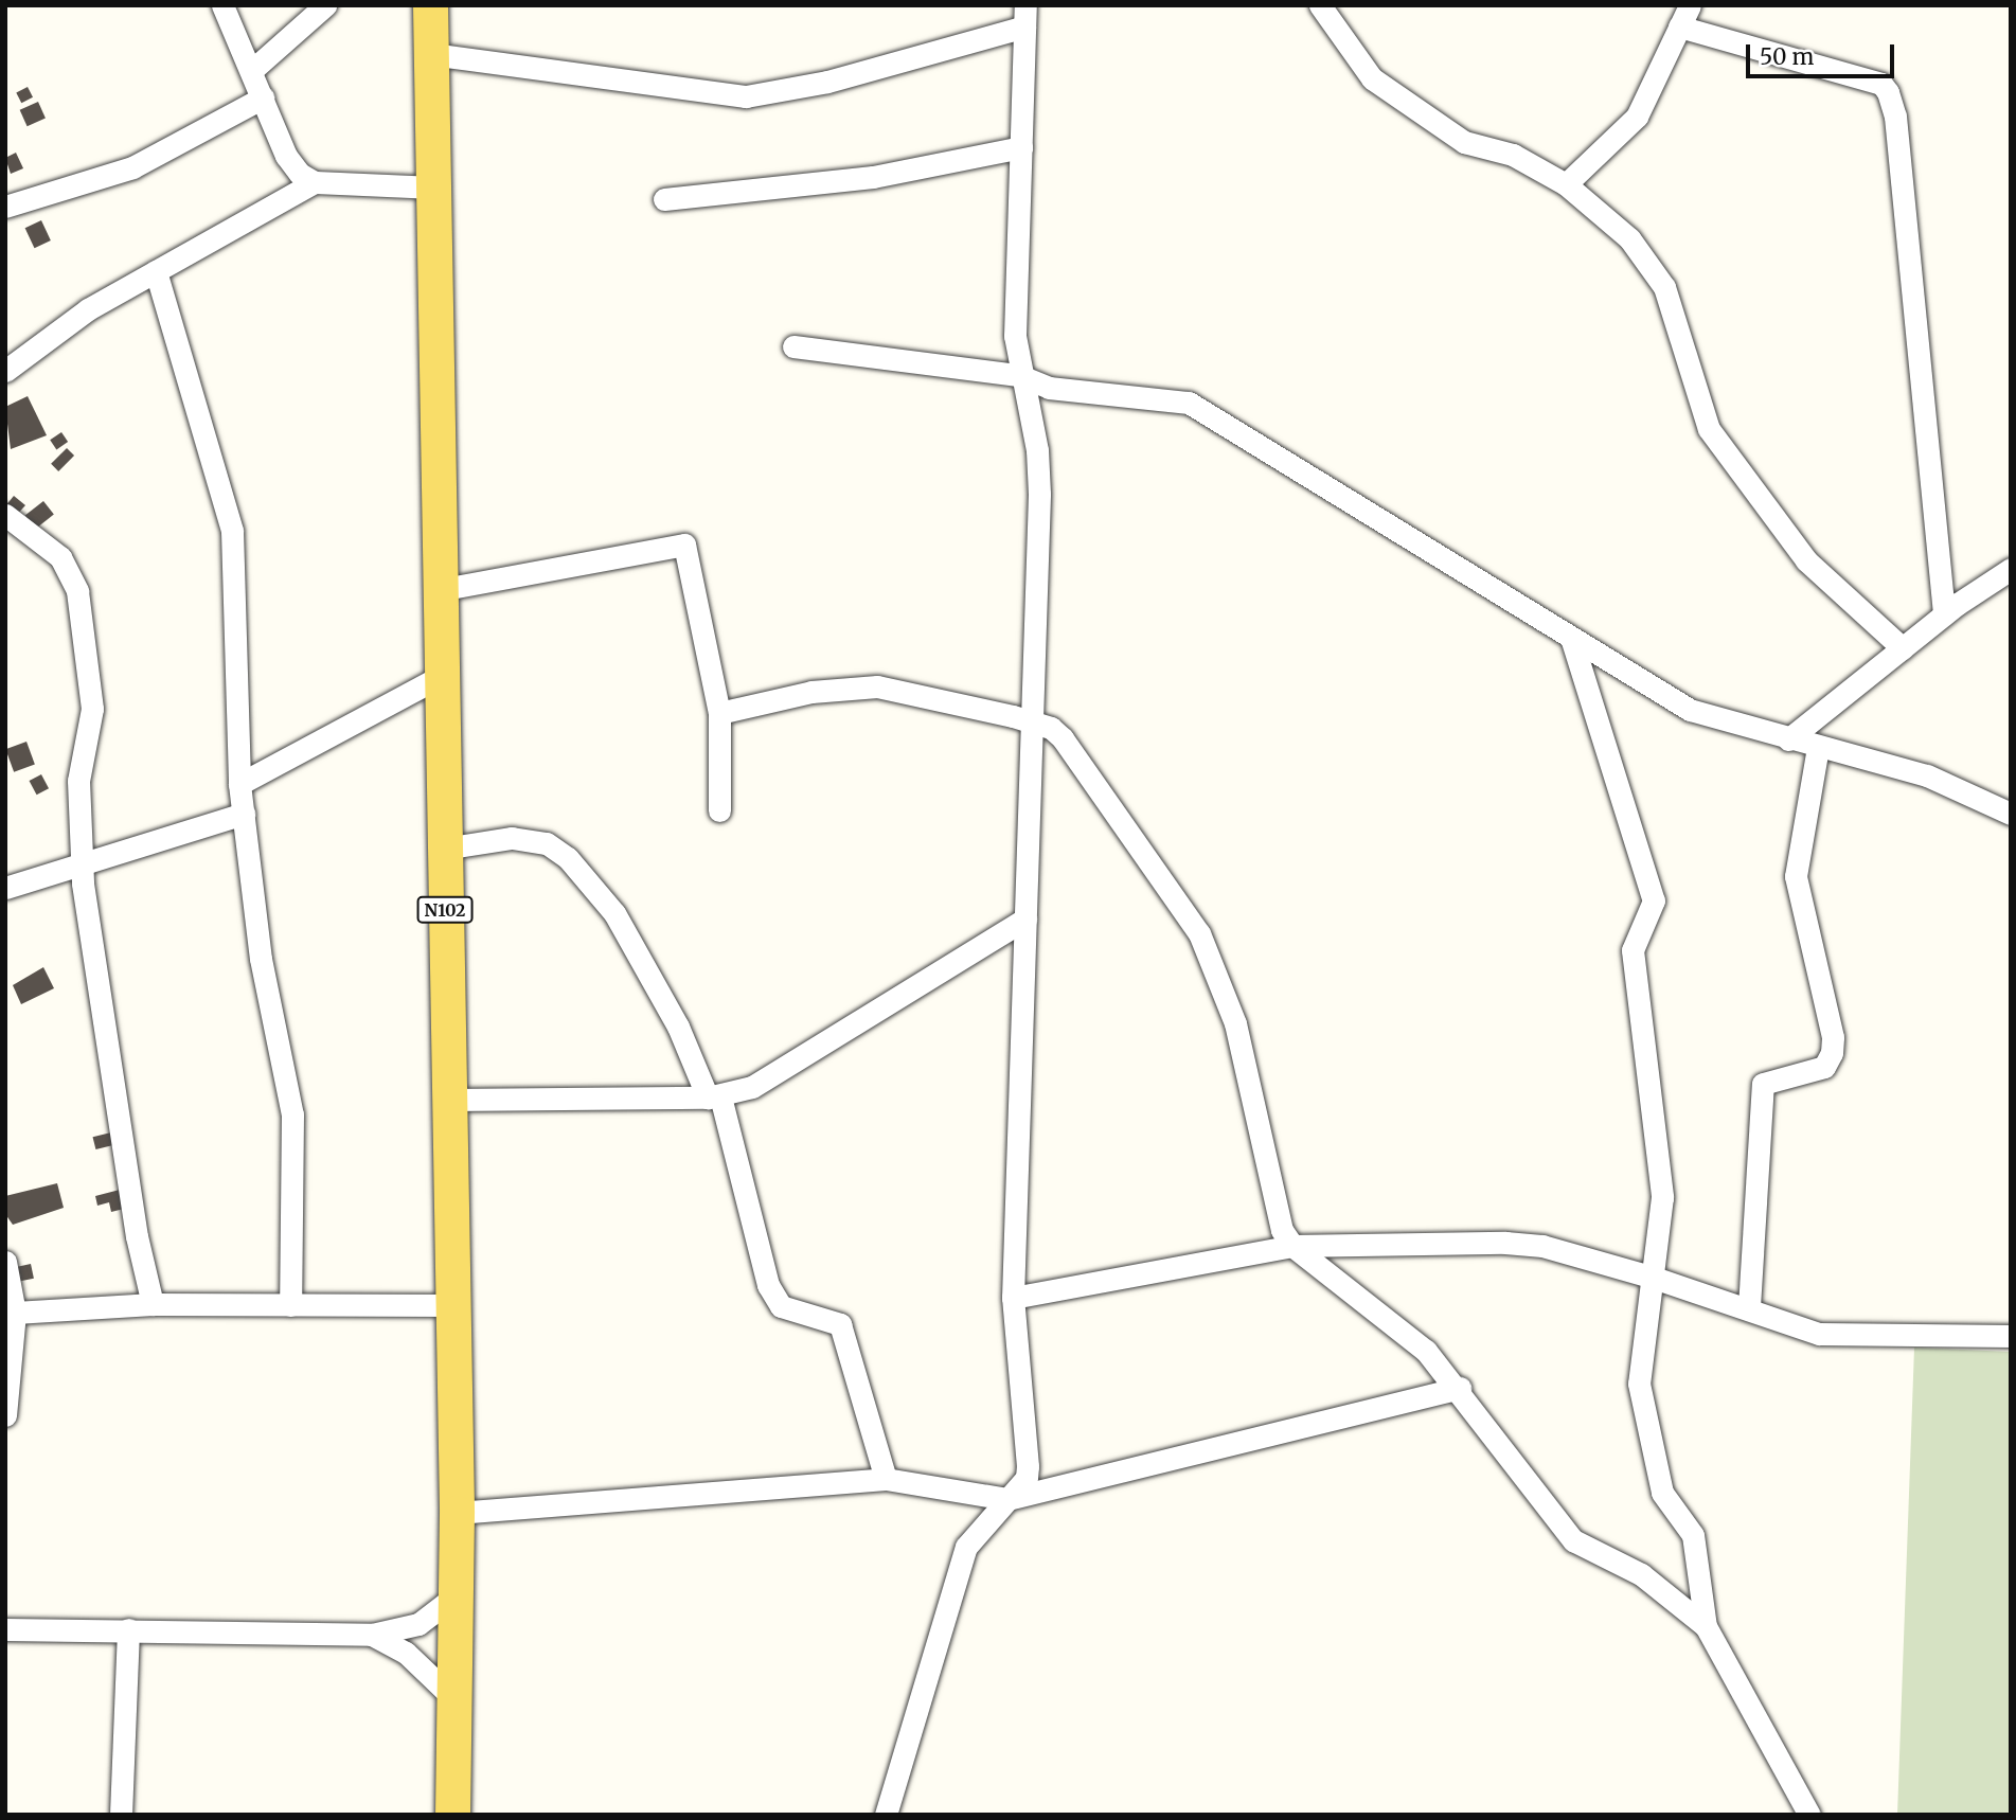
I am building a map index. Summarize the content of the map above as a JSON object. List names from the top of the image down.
{
  "streets": {
    "main road": ["N102"]
  },
  "scale_bar": "50 m"
}
